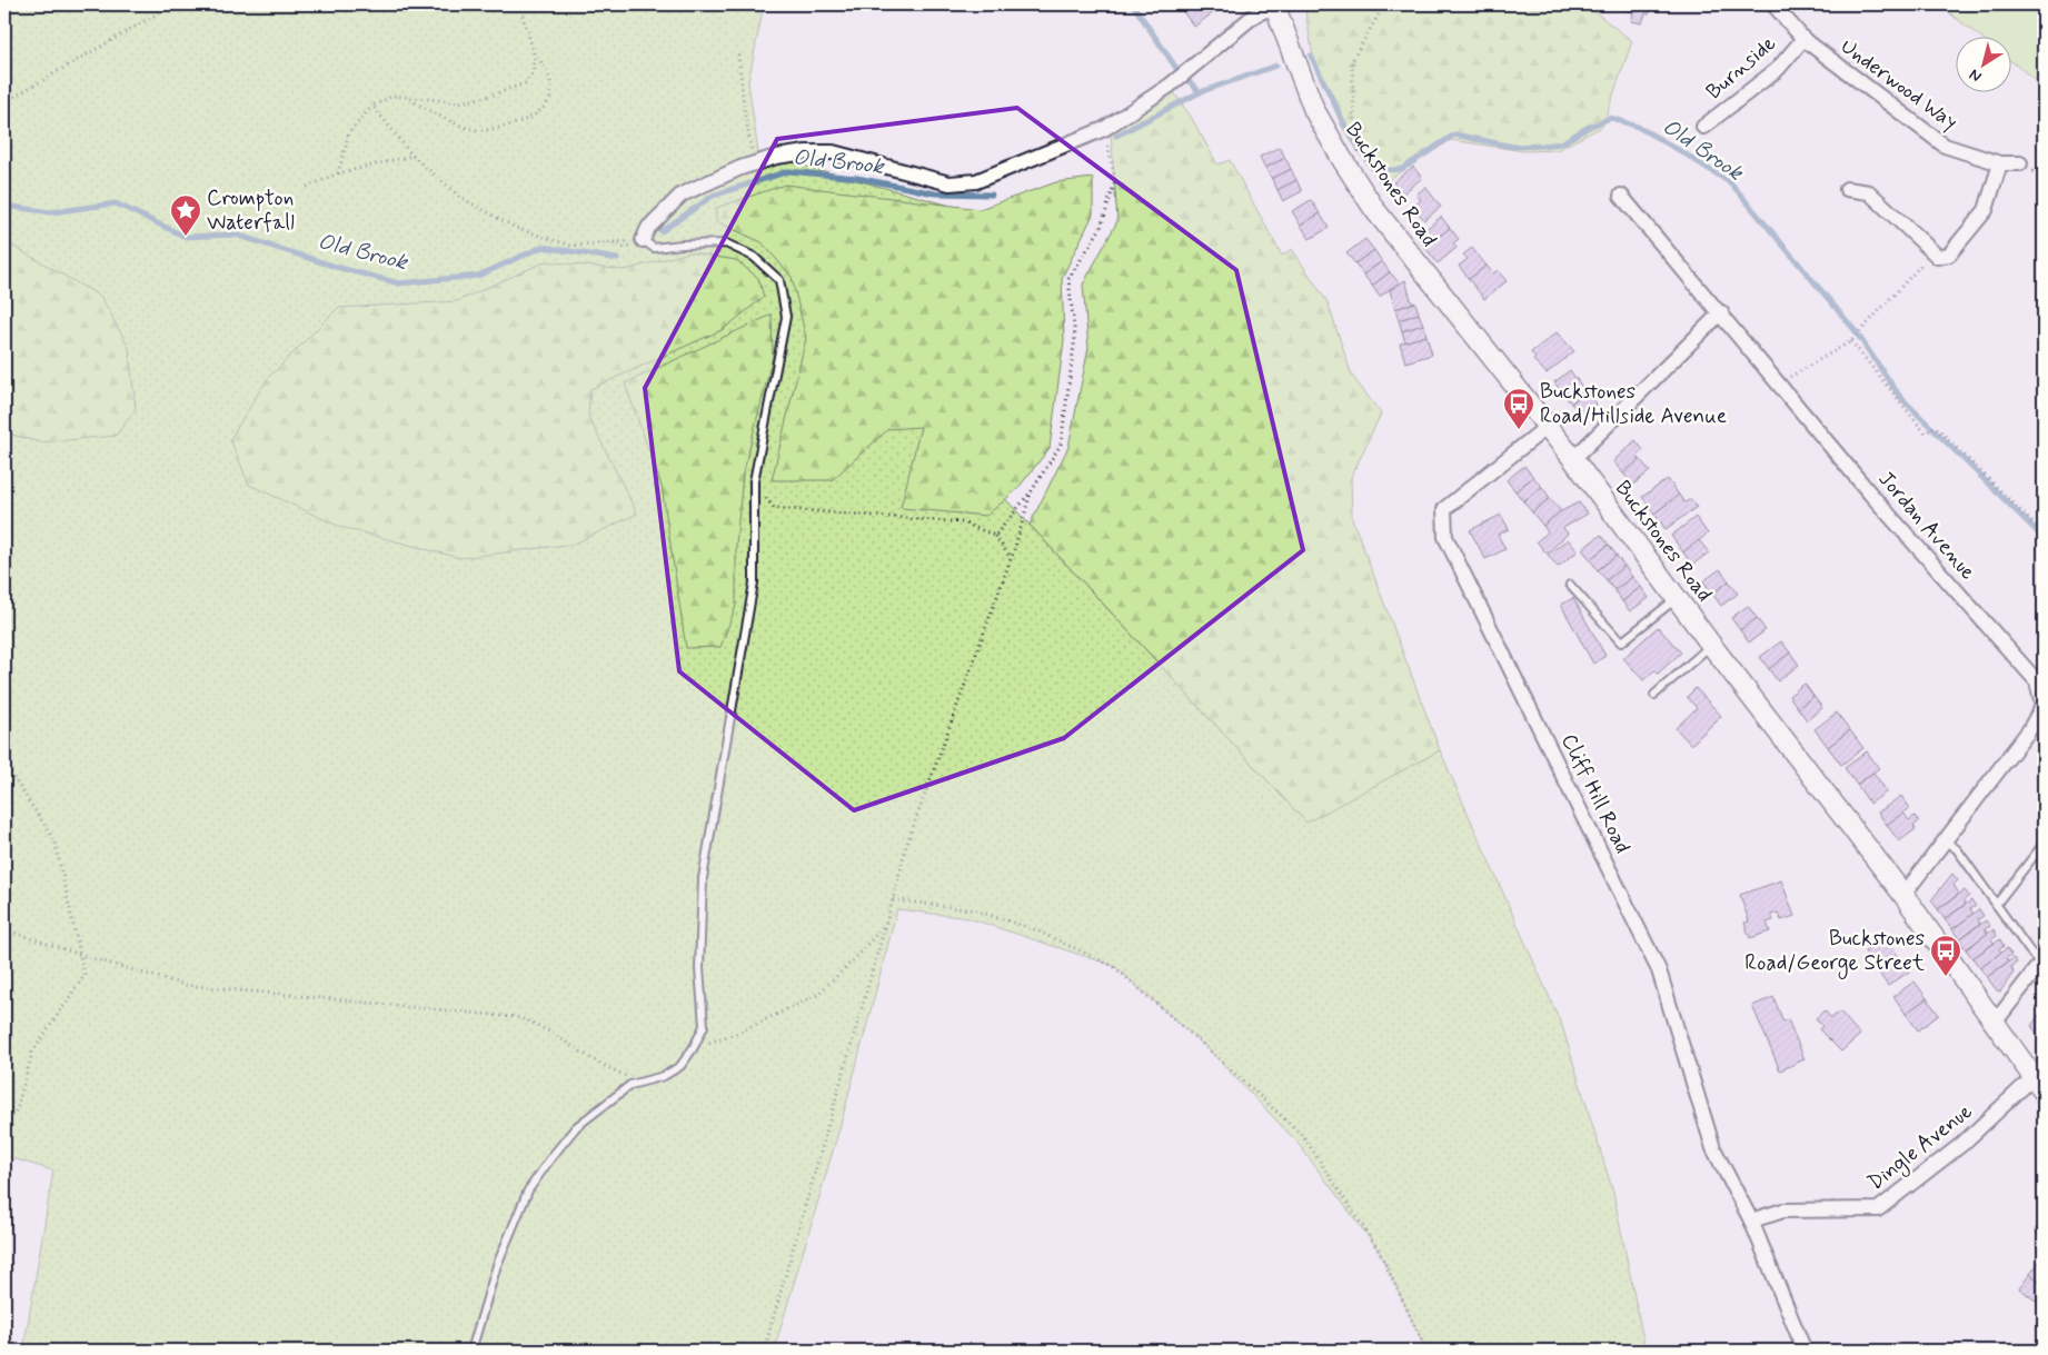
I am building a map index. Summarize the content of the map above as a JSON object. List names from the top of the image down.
{
  "streets": {
    "main road": ["Buckstones Road"],
    "street": [
      "Burnside",
      "Underwood Way",
      "Jordan Avenue",
      "Cliff Hill Road",
      "Dingle Avenue"
    ]
  },
  "crossings": [
    ["Burnside", "Underwood Way"],
    ["Buckstones Road", "Jordan Avenue"],
    ["Buckstones Road", "Cliff Hill Road"],
    ["Buckstones Road", "Dingle Avenue"],
    ["Cliff Hill Road", "Dingle Avenue"]
  ],
  "water": ["Old Brook"],
  "places": {
    "place": ["Crompton Waterfall"],
    "bus stop": ["Buckstones Road/Hillside Avenue", "Buckstones Road/George Street"]
  },
  "north": "bottom left"
}
